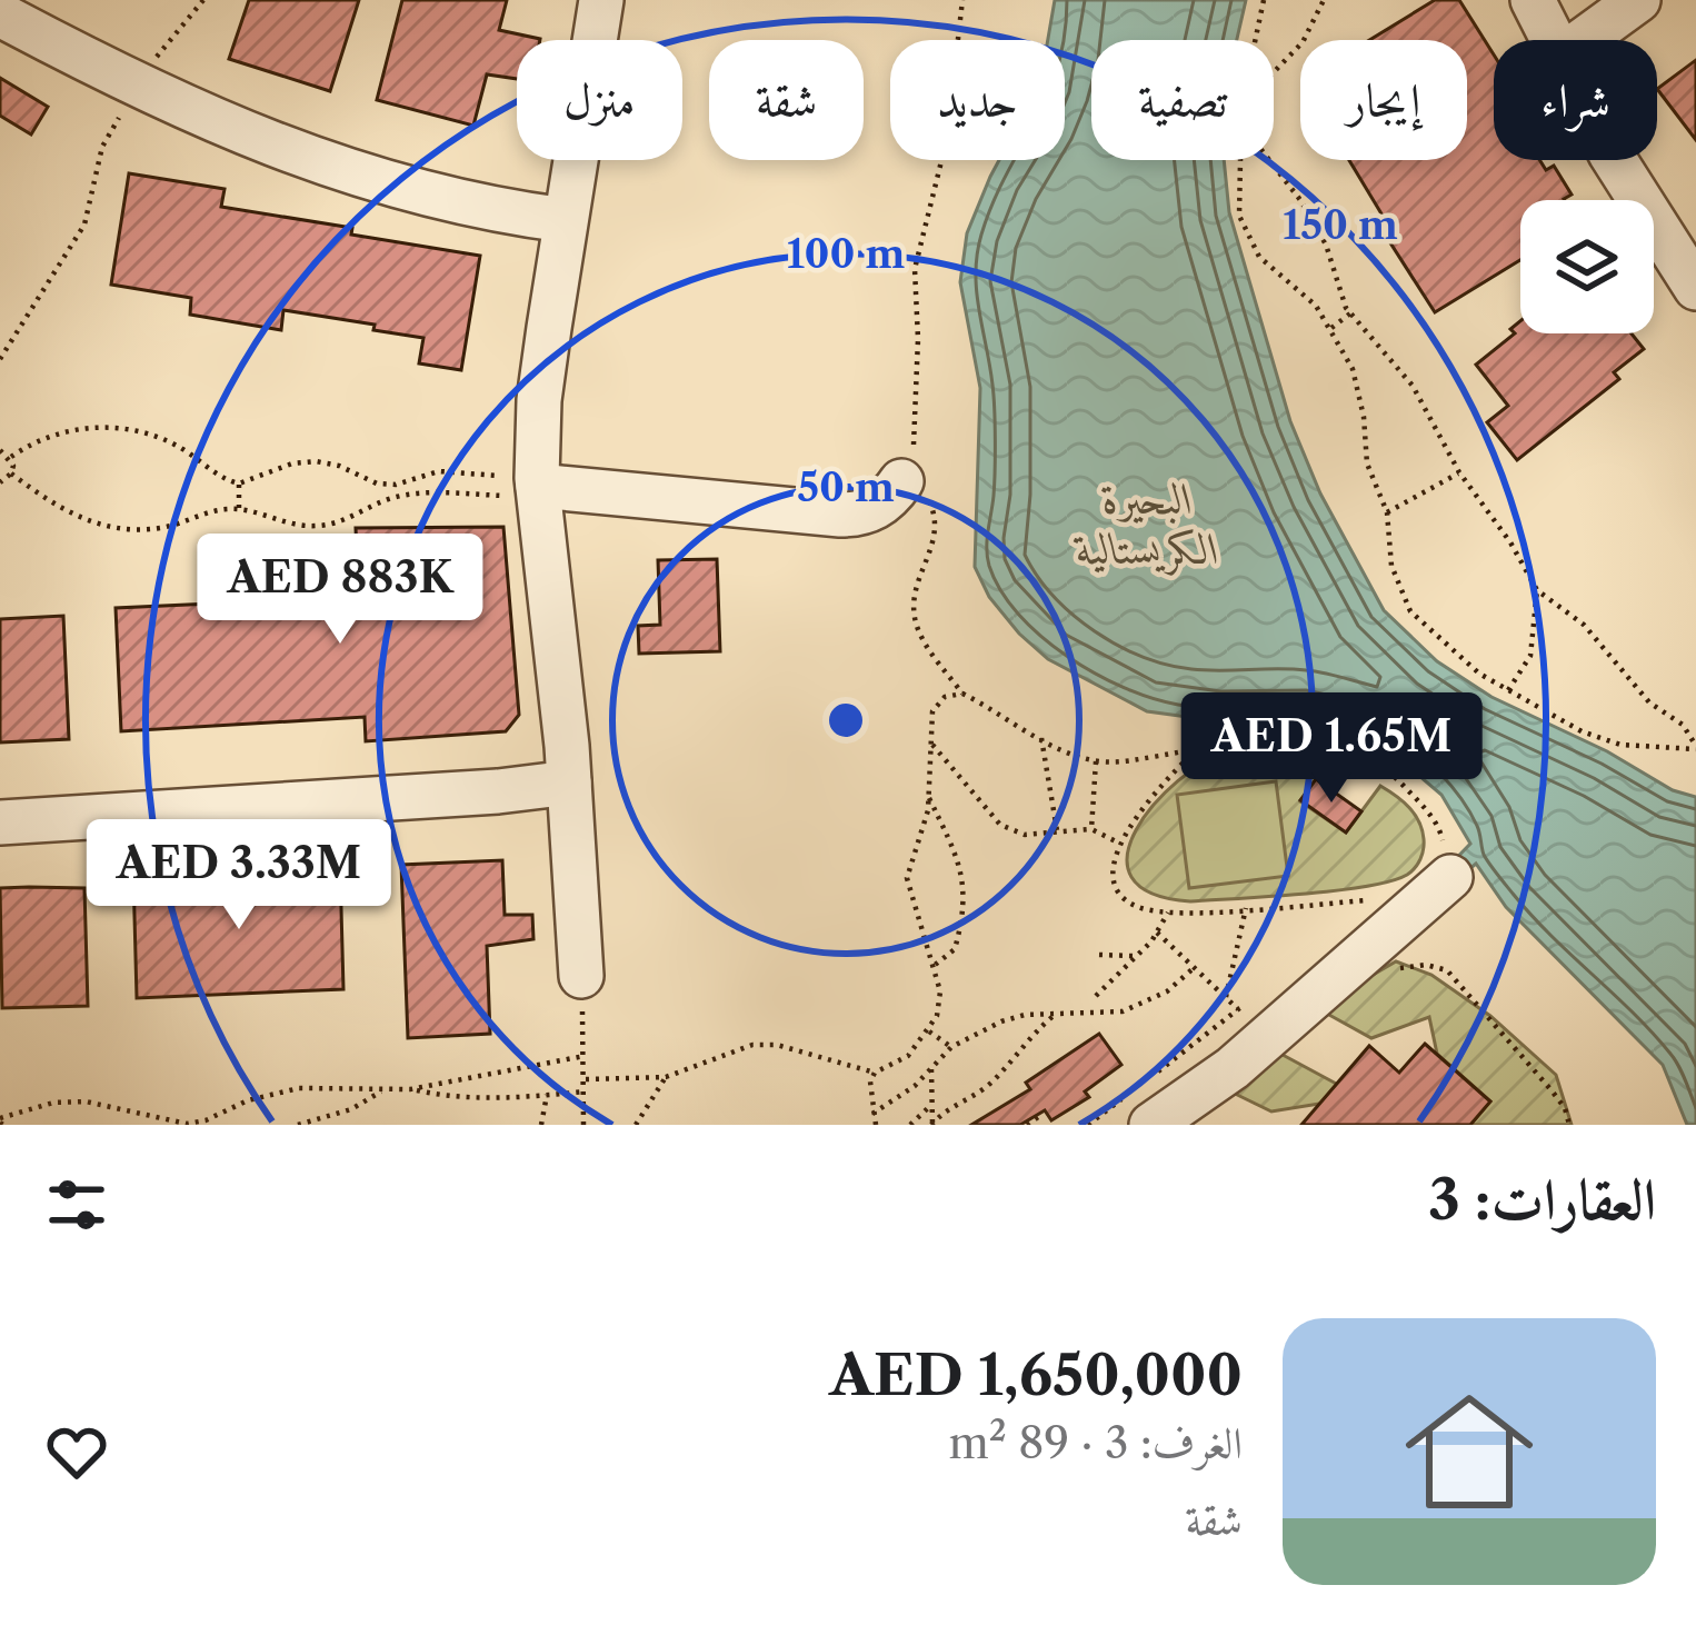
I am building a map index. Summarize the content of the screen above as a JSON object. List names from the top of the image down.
{
  "water": ["البحيرة الكريستالية"],
  "page": {
    "chip": [
      "شراء",
      "إيجار",
      "تصفية",
      "جديد",
      "شقة",
      "منزل"
    ],
    "price": ["AED 883K", "AED 1.65M", "AED 3.33M"],
    "heading": "العقارات: 3",
    "list": [
      {
        "name": "AED 1,650,000",
        "note": "الغرف: 3 · 89 m² · شقة"
      }
    ]
  },
  "rings": ["150 m", "100 m", "50 m"]
}
